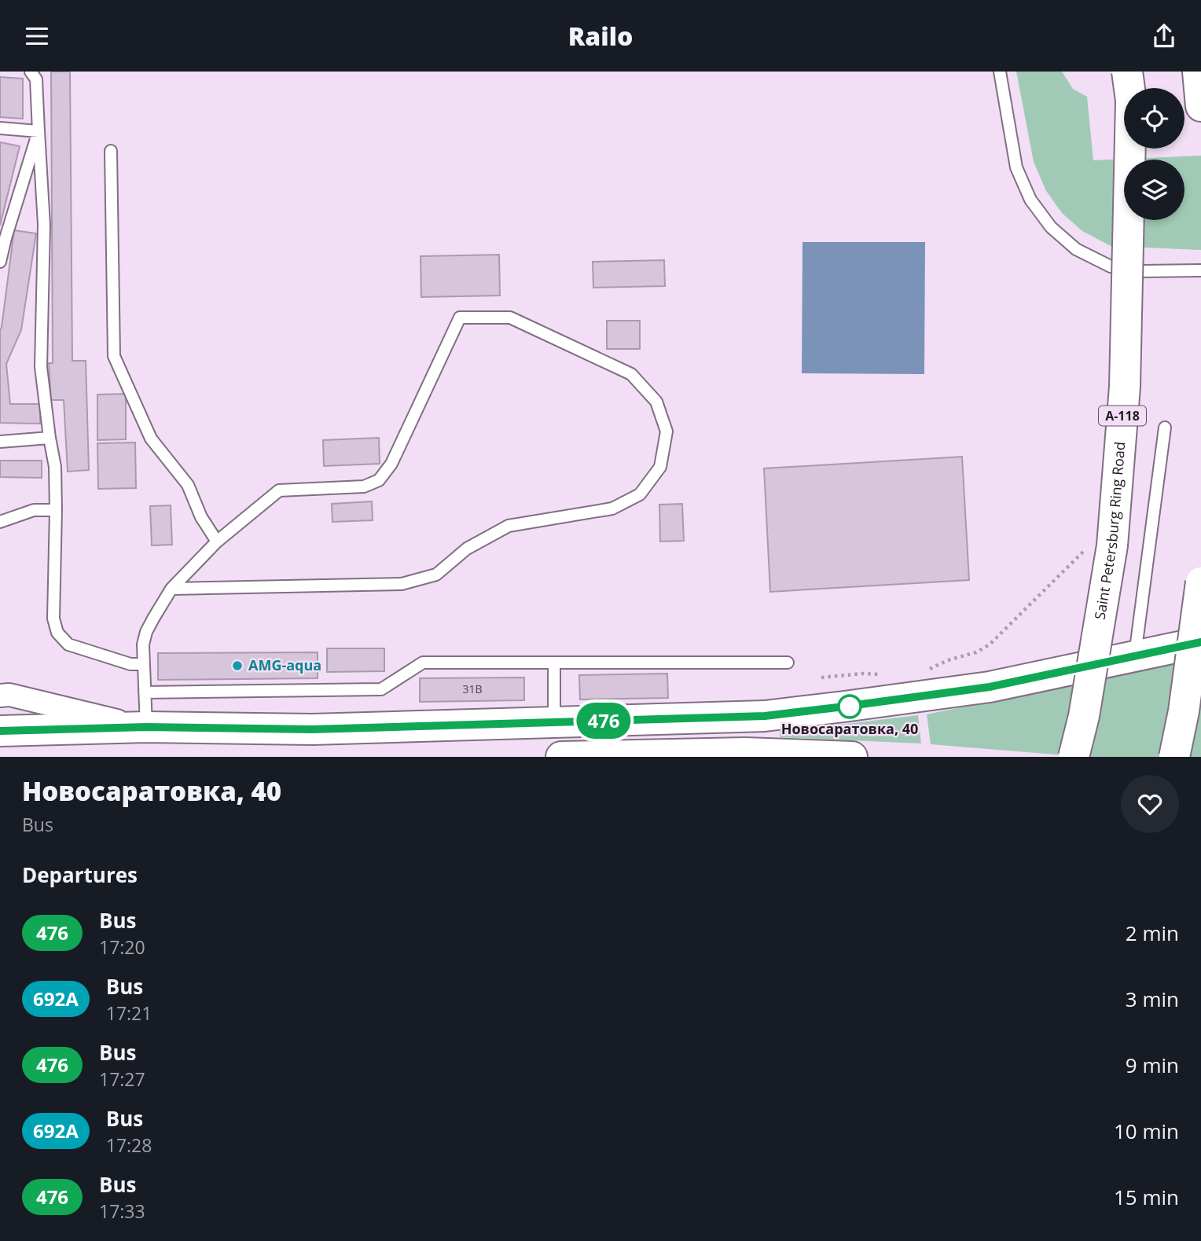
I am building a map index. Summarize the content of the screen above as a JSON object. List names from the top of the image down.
{
  "streets": {
    "main road": ["А-118", "Saint Petersburg Ring Road"]
  },
  "places": ["AMG-aqua", "Новосаратовка, 40"],
  "lines": ["bus line 476"],
  "house_numbers": ["31В"],
  "page": {
    "header": "Railo",
    "on_map": "476",
    "heading": [
      ["Новосаратовка, 40", "Bus"],
      "Departures"
    ],
    "list": [
      {
        "mark": "476",
        "name": "Bus",
        "note": "17:20",
        "value": "2 min"
      },
      {
        "mark": "692А",
        "name": "Bus",
        "note": "17:21",
        "value": "3 min"
      },
      {
        "mark": "476",
        "name": "Bus",
        "note": "17:27",
        "value": "9 min"
      },
      {
        "mark": "692А",
        "name": "Bus",
        "note": "17:28",
        "value": "10 min"
      },
      {
        "mark": "476",
        "name": "Bus",
        "note": "17:33",
        "value": "15 min"
      }
    ]
  }
}
